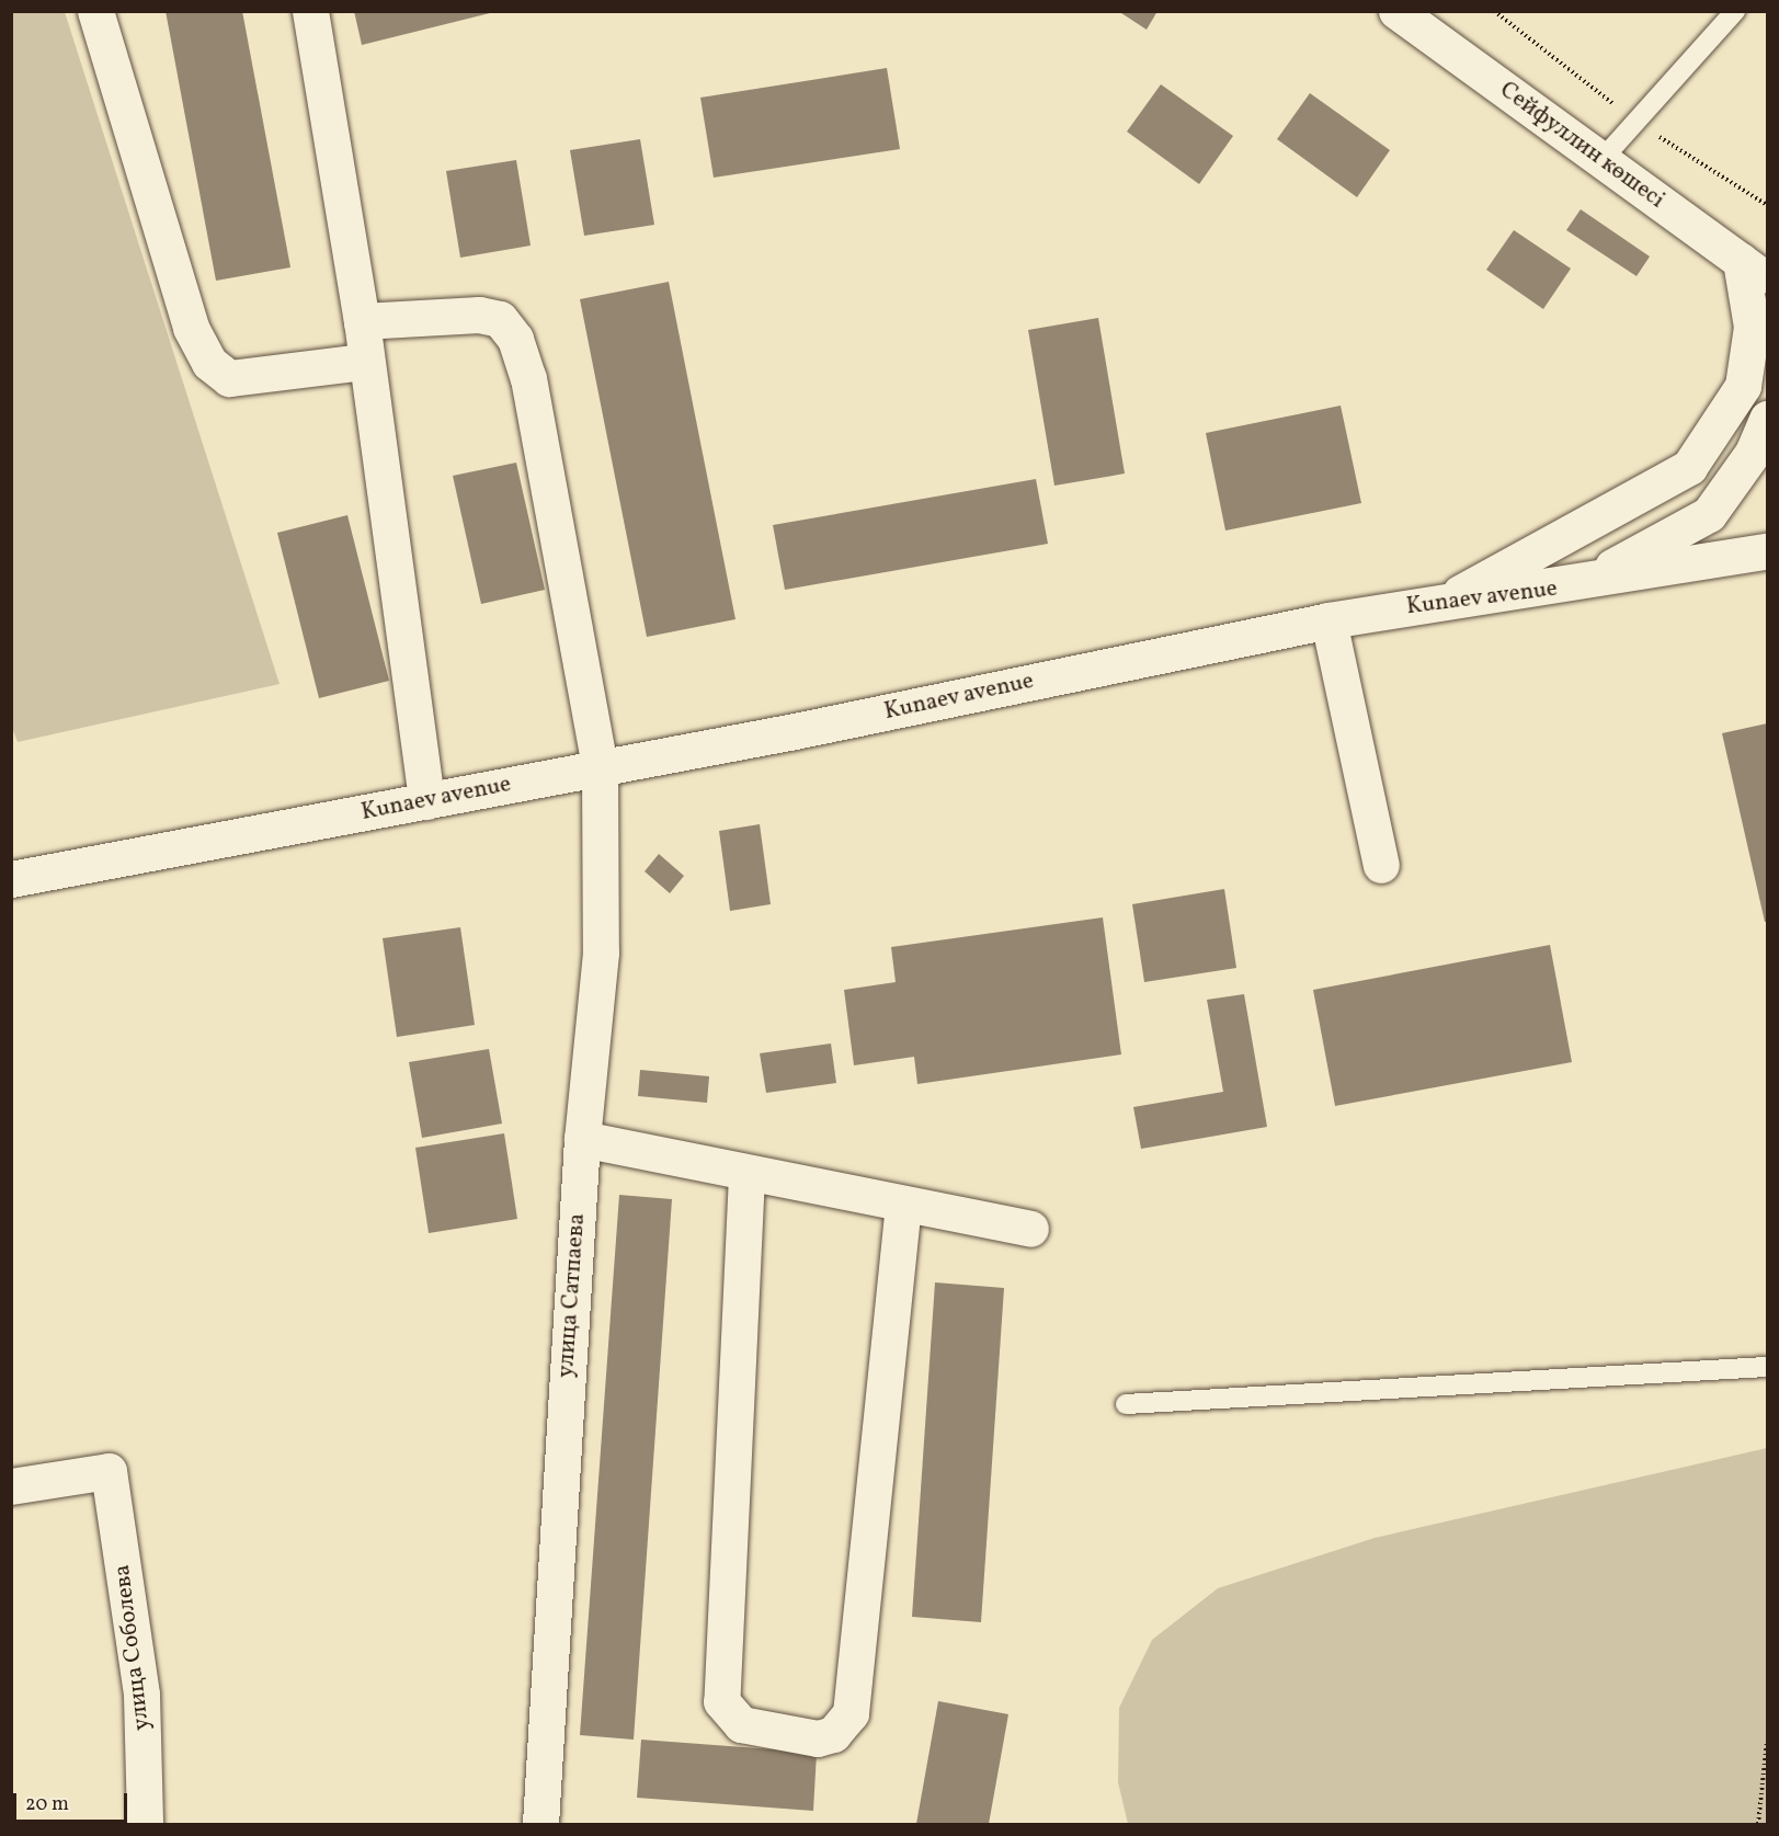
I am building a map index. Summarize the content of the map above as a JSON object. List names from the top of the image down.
{
  "streets": {
    "street": [
      "Сейфуллин көшесі",
      "Kunaev avenue",
      "улица Сатпаева",
      "улица Соболева"
    ]
  },
  "crossings": [
    ["Kunaev avenue", "улица Сатпаева"]
  ],
  "scale_bar": "20 m"
}
